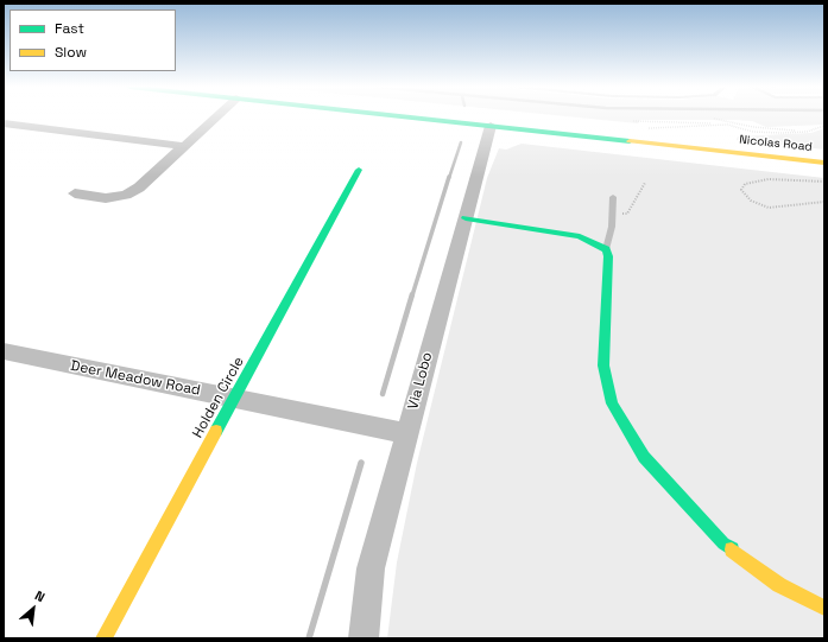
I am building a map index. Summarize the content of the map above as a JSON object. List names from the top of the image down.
{
  "streets": {
    "street": [
      "Nicolas Road",
      "Deer Meadow Road",
      "Via Lobo",
      "Holden Circle"
    ]
  },
  "crossings": [
    ["Nicolas Road", "Via Lobo"],
    ["Deer Meadow Road", "Via Lobo"],
    ["Deer Meadow Road", "Holden Circle"]
  ],
  "legend": ["Fast", "Slow"],
  "north": "top right"
}
